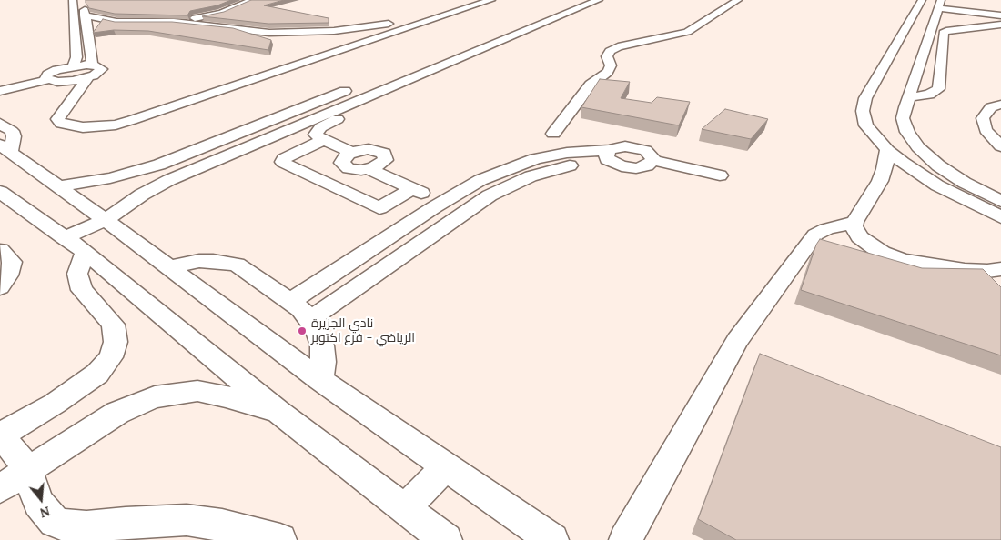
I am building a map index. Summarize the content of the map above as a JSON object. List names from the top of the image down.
{
  "places": ["نادي الجزيرة الرياضي - فرع اكتوبر"],
  "north": "bottom"
}
